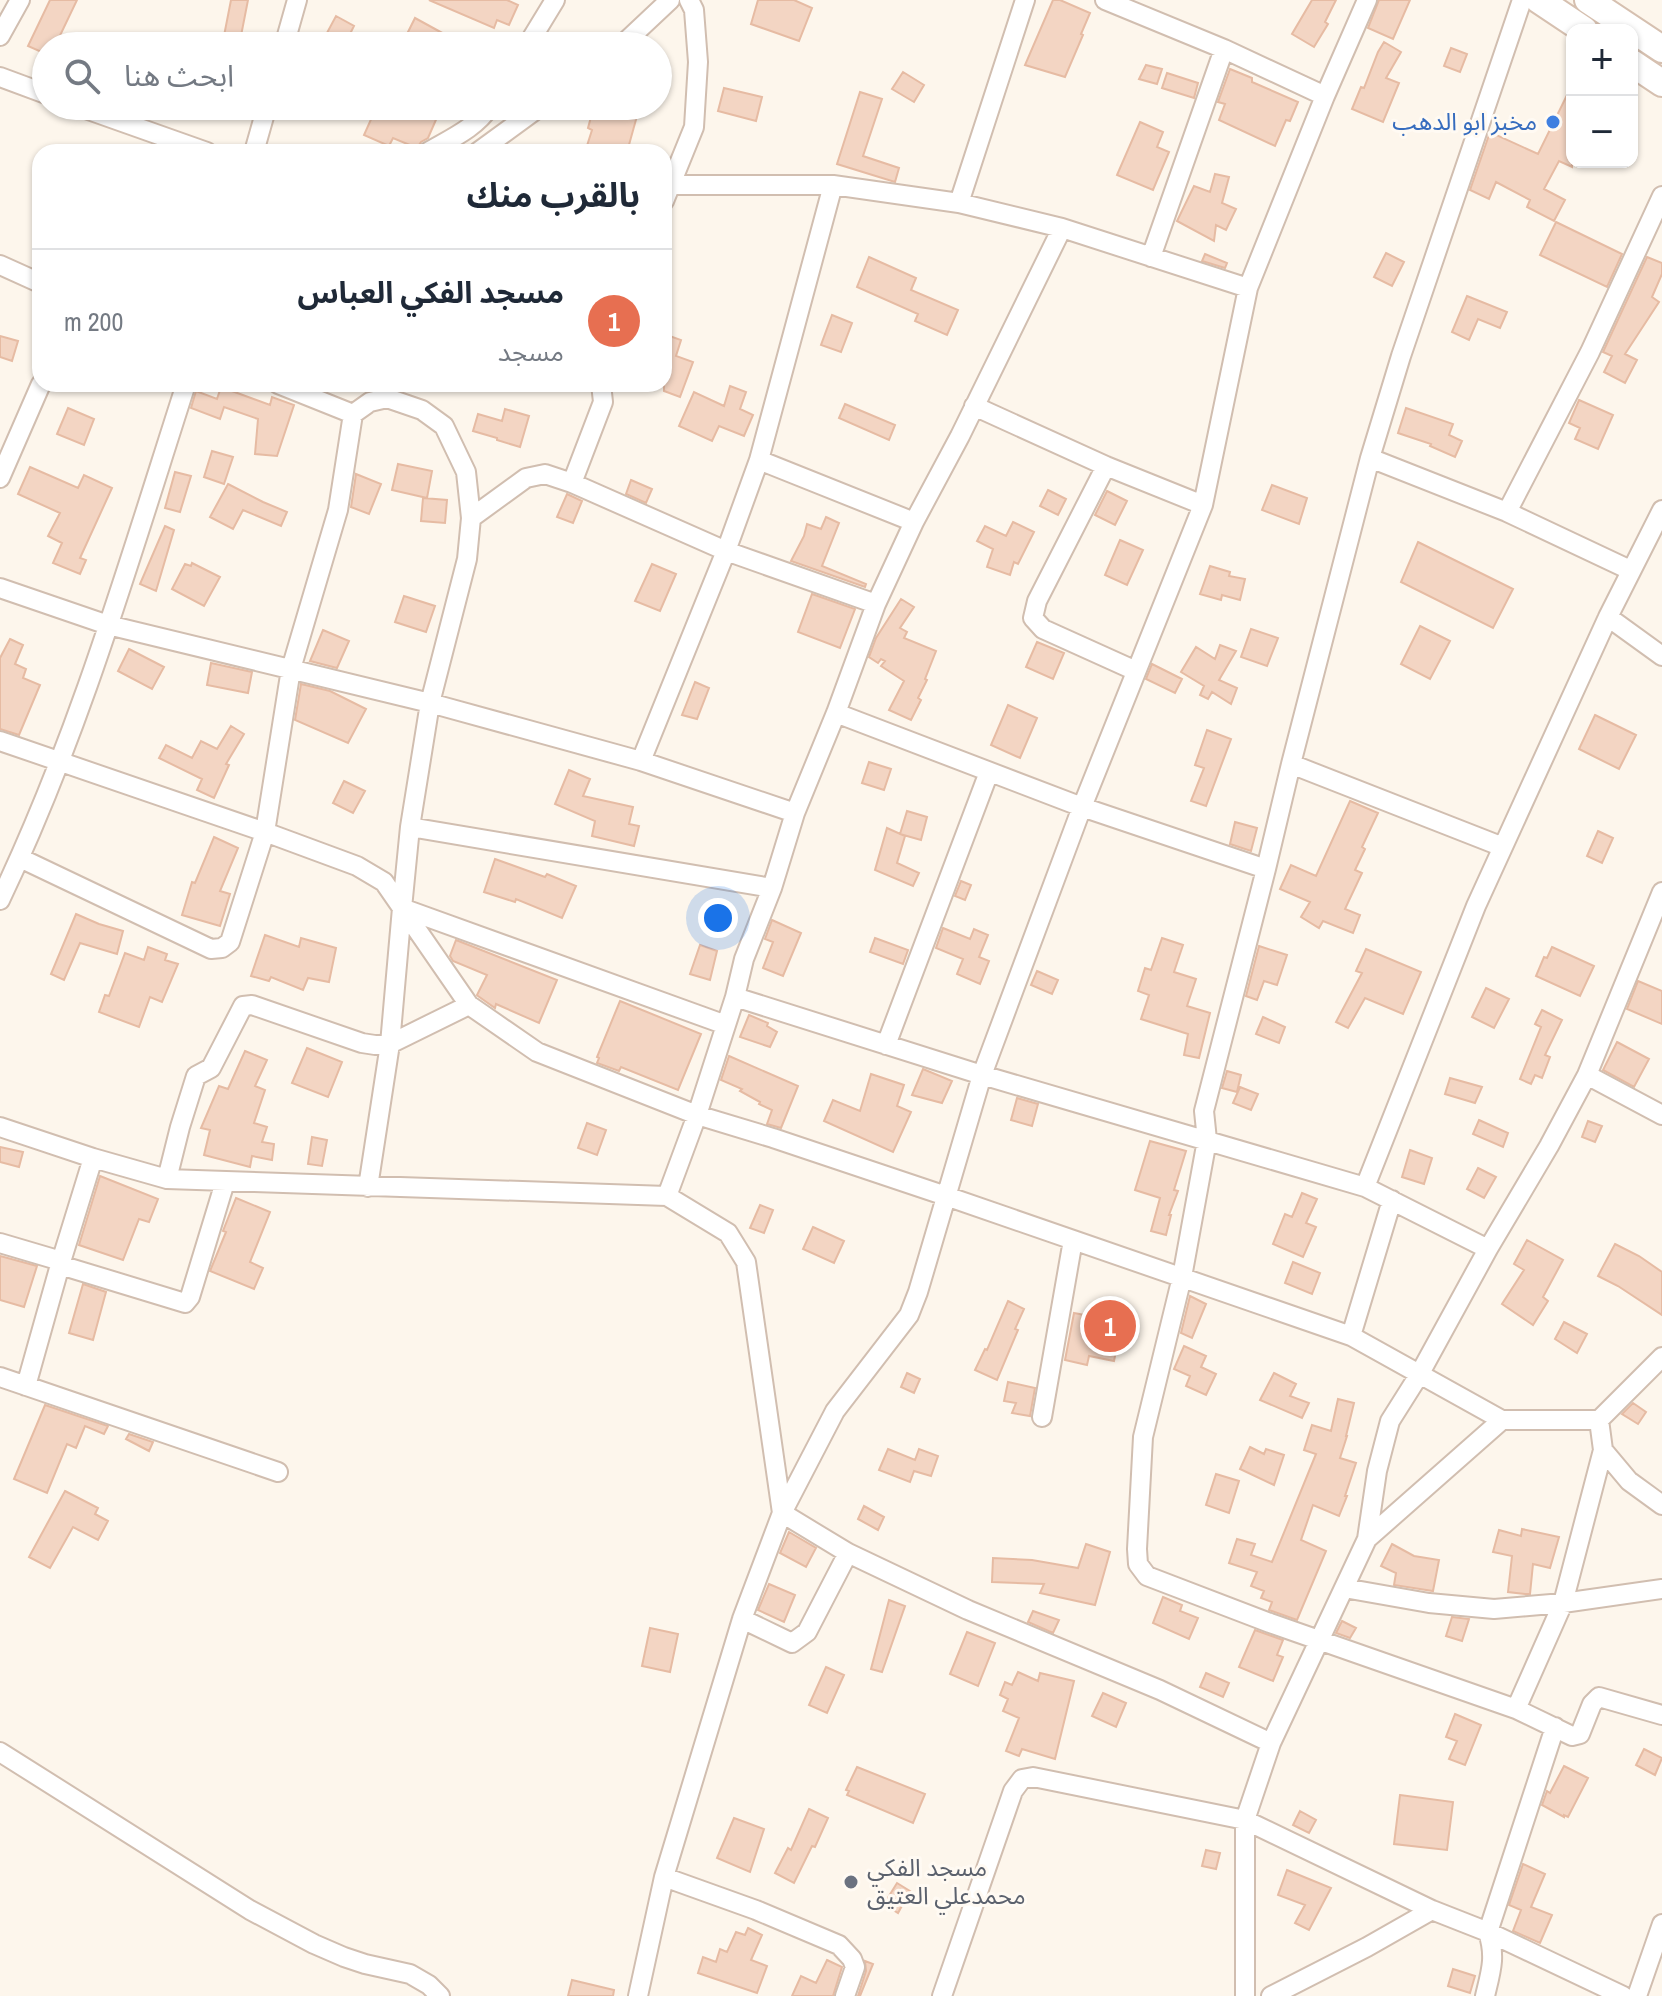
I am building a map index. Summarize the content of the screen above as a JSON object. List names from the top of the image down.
{
  "places": ["مخبز ابو الدهب", "مسجد الفكي محمدعلي العتيق"],
  "page": {
    "map_buttons": ["+", "−"],
    "search": "ابحث هنا",
    "heading": "بالقرب منك",
    "list": [
      {
        "mark": "1",
        "name": "مسجد الفكي العباس",
        "note": "مسجد",
        "value": "200 m"
      }
    ],
    "pins": "1"
  }
}
